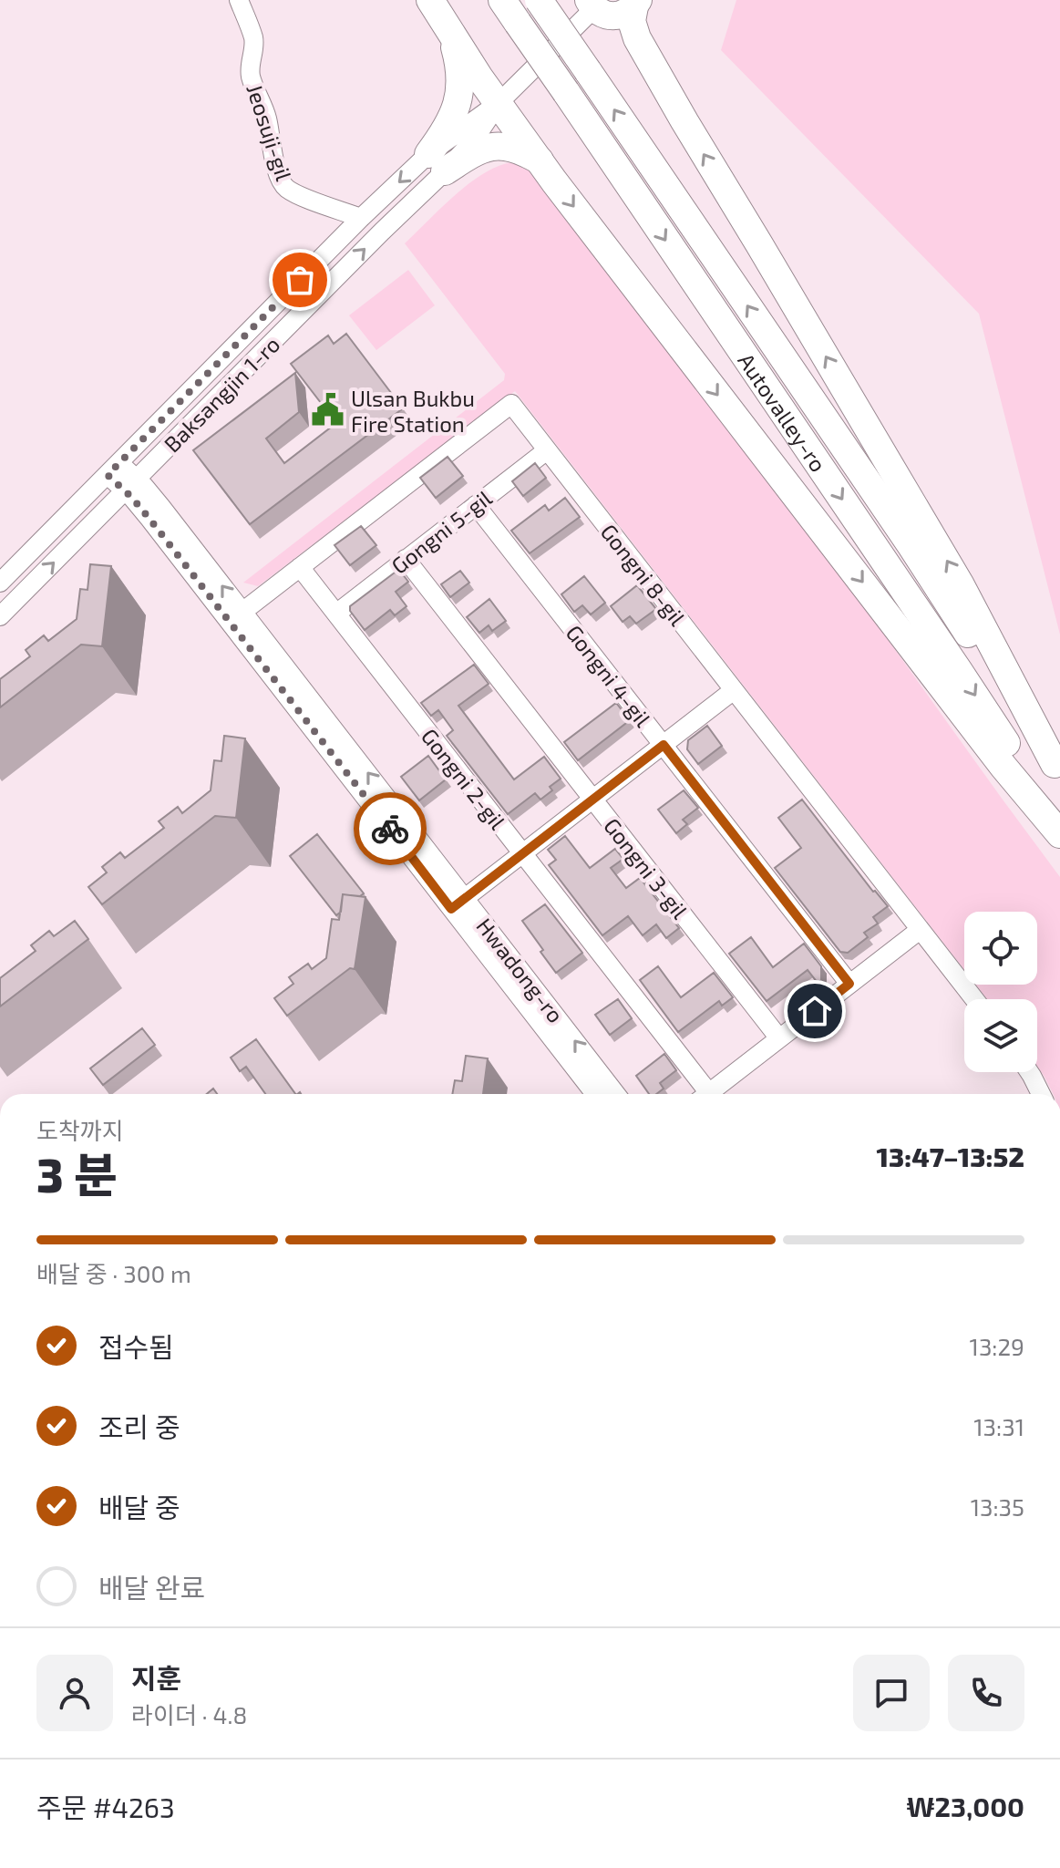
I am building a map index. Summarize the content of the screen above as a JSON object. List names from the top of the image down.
{
  "streets": {
    "highway": ["Autovalley-ro"],
    "street": [
      "Jeosuji-gil",
      "Baksangjin 1-ro",
      "Gongni 5-gil",
      "Gongni 8-gil",
      "Gongni 4-gil",
      "Gongni 2-gil",
      "Gongni 3-gil",
      "Hwadong-ro"
    ]
  },
  "crossings": [
    ["Jeosuji-gil", "Baksangjin 1-ro"],
    ["Baksangjin 1-ro", "Hwadong-ro"],
    ["Gongni 5-gil", "Gongni 8-gil"],
    ["Gongni 5-gil", "Gongni 4-gil"],
    ["Gongni 5-gil", "Gongni 2-gil"],
    ["Gongni 5-gil", "Gongni 3-gil"],
    ["Gongni 8-gil", "Gongni 2-gil"],
    ["Gongni 8-gil", "Hwadong-ro"]
  ],
  "places": {
    "public building": ["Ulsan Bukbu Fire Station"]
  },
  "page": {
    "heading": ["3 분", "도착까지", "13:47–13:52"],
    "panel": [
      "지훈",
      "라이더 · 4.8",
      "주문 #4263",
      "₩23,000"
    ],
    "bar": "배달 중 · 300 m",
    "list": [
      ["접수됨", "13:29"],
      ["조리 중", "13:31"],
      ["배달 중", "13:35"],
      "배달 완료"
    ]
  }
}
